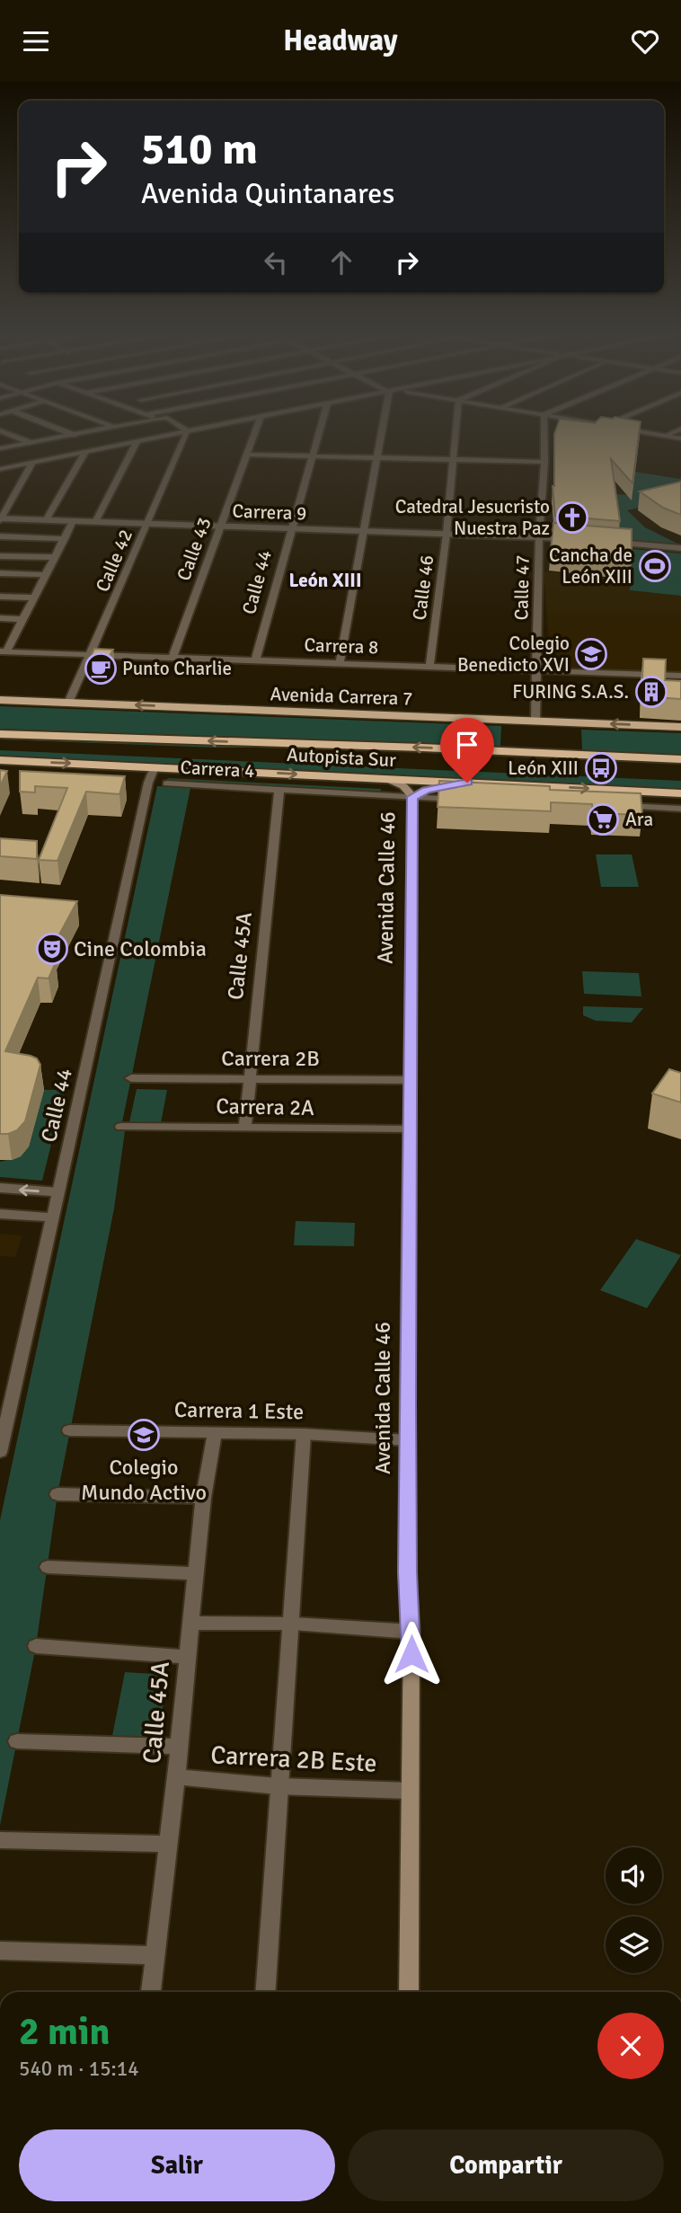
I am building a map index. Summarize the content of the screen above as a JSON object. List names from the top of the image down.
{
  "streets": {
    "highway": ["Autopista Sur"],
    "main road": ["Avenida Carrera 7", "Avenida Calle 46"],
    "street": [
      "Carrera 9",
      "Calle 43",
      "Calle 42",
      "Calle 44",
      "Calle 46",
      "Calle 47",
      "Carrera 8",
      "Carrera 4",
      "Calle 45A",
      "Carrera 2B",
      "Carrera 2A",
      "Carrera 1 Este",
      "Carrera 2B Este"
    ]
  },
  "crossings": [
    ["Carrera 9", "Calle 43"],
    ["Carrera 9", "Calle 42"],
    ["Carrera 9", "Calle 44"],
    ["Carrera 9", "Calle 46"],
    ["Carrera 9", "Calle 47"],
    ["Calle 43", "Carrera 8"],
    ["Calle 42", "Carrera 8"],
    ["Calle 42", "Avenida Carrera 7"],
    ["Calle 44", "Carrera 8"],
    ["Calle 44", "Autopista Sur"],
    ["Calle 46", "Carrera 8"],
    ["Calle 47", "Carrera 8"],
    ["Calle 47", "Avenida Carrera 7"],
    ["Carrera 4", "Avenida Calle 46"],
    ["Carrera 4", "Calle 45A"],
    ["Avenida Calle 46", "Carrera 2B"],
    ["Avenida Calle 46", "Carrera 2A"],
    ["Avenida Calle 46", "Carrera 1 Este"],
    ["Avenida Calle 46", "Carrera 2B Este"],
    ["Calle 45A", "Carrera 2B"],
    ["Calle 45A", "Carrera 2A"],
    ["Calle 45A", "Carrera 1 Este"],
    ["Calle 45A", "Carrera 2B Este"]
  ],
  "one_way": ["Avenida Carrera 7"],
  "districts": ["León XIII"],
  "places": {
    "church": ["Catedral Jesucristo Nuestra Paz"],
    "sports": ["Cancha de León XIII"],
    "school or university": ["Colegio Benedicto XVI", "Colegio Mundo Activo"],
    "cafe": ["Punto Charlie"],
    "building": ["FURING S.A.S."],
    "bus stop": ["León XIII"],
    "supermarket": ["Ara"],
    "theatre": ["Cine Colombia"]
  },
  "page": {
    "header": "Headway",
    "turn": ["510 m", "Avenida Quintanares"],
    "heading": ["2 min", "540 m · 15:14"],
    "buttons": ["Salir", "Compartir"]
  }
}
